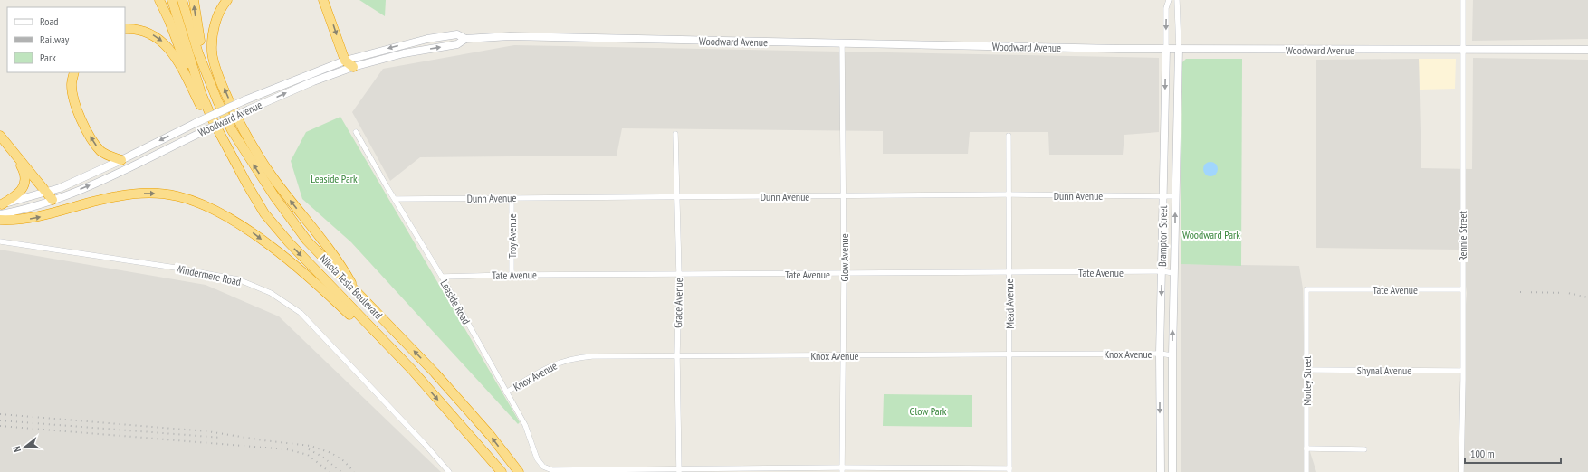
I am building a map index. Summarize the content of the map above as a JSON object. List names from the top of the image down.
{
  "streets": {
    "highway": ["Nikola Tesla Boulevard"],
    "main road": ["Woodward Avenue", "Brampton Street"],
    "street": [
      "Dunn Avenue",
      "Troy Avenue",
      "Rennie Street",
      "Glow Avenue",
      "Tate Avenue",
      "Windermere Road",
      "Leaside Road",
      "Grace Avenue",
      "Mead Avenue",
      "Knox Avenue",
      "Shynal Avenue",
      "Morley Street"
    ]
  },
  "crossings": [
    ["Woodward Avenue", "Brampton Street"],
    ["Woodward Avenue", "Rennie Street"],
    ["Woodward Avenue", "Glow Avenue"],
    ["Dunn Avenue", "Troy Avenue"],
    ["Dunn Avenue", "Brampton Street"],
    ["Dunn Avenue", "Glow Avenue"],
    ["Dunn Avenue", "Leaside Road"],
    ["Dunn Avenue", "Grace Avenue"],
    ["Dunn Avenue", "Mead Avenue"],
    ["Troy Avenue", "Tate Avenue"],
    ["Brampton Street", "Tate Avenue"],
    ["Brampton Street", "Knox Avenue"],
    ["Rennie Street", "Tate Avenue"],
    ["Rennie Street", "Shynal Avenue"],
    ["Glow Avenue", "Tate Avenue"],
    ["Glow Avenue", "Knox Avenue"],
    ["Tate Avenue", "Leaside Road"],
    ["Tate Avenue", "Grace Avenue"],
    ["Tate Avenue", "Mead Avenue"],
    ["Tate Avenue", "Morley Street"],
    ["Leaside Road", "Grace Avenue"],
    ["Leaside Road", "Knox Avenue"],
    ["Grace Avenue", "Knox Avenue"],
    ["Mead Avenue", "Knox Avenue"],
    ["Shynal Avenue", "Morley Street"]
  ],
  "parks": ["Leaside Park", "Woodward Park", "Glow Park"],
  "legend": ["Road", "Railway", "Park"],
  "scale_bar": "100 m",
  "north": "left"
}
